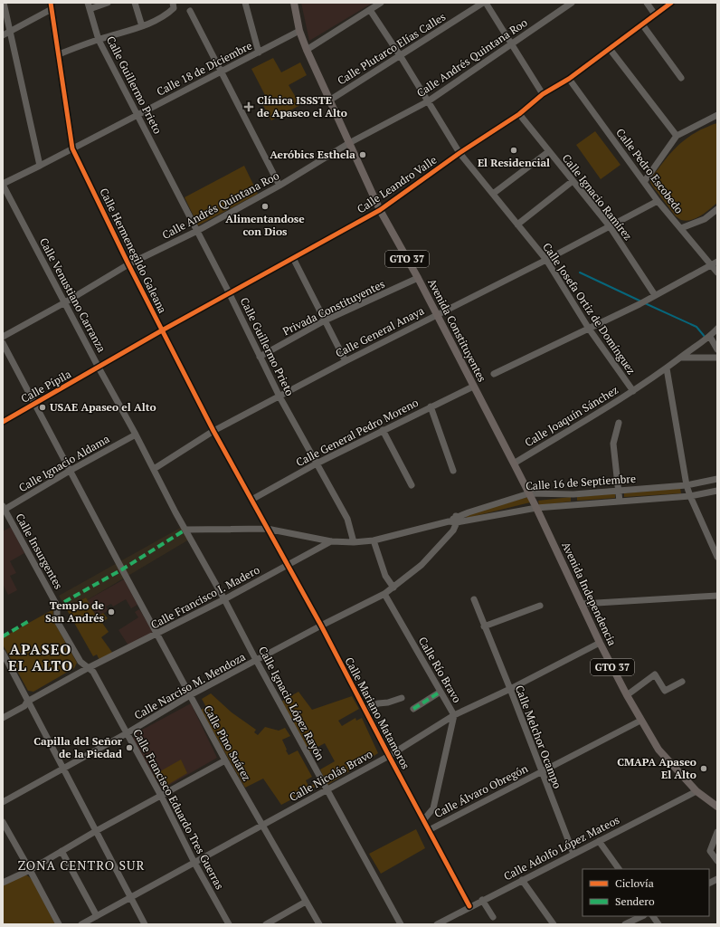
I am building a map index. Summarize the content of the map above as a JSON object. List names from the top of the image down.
{
  "streets": {
    "main road": ["GTO 37", "Avenida Constituyentes", "Avenida Independencia"],
    "street": [
      "Calle Plutarco Elías Calles",
      "Calle Andrés Quintana Roo",
      "Calle 18 de Diciembre",
      "Calle Guillermo Prieto",
      "Calle Pedro Escobedo",
      "Calle Leandro Valle",
      "Calle Ignacio Ramírez",
      "Calle Hermenegildo Galeana",
      "Calle Venustiano Carranza",
      "Privada Constituyentes",
      "Calle Josefa Ortiz de Domínguez",
      "Calle General Anaya",
      "Calle Pípila",
      "Calle Joaquín Sánchez",
      "Calle General Pedro Moreno",
      "Calle Ignacio Aldama",
      "Calle 16 de Septiembre",
      "Calle Insurgentes",
      "Calle Francisco I. Madero",
      "Calle Río Bravo",
      "Calle Narciso M. Mendoza",
      "Calle Ignacio López Rayón",
      "Calle Mariano Matamoros",
      "Calle Melchor Ocampo",
      "Calle Pino Suárez",
      "Calle Nicolás Bravo",
      "Calle Álvaro Obregón",
      "Calle Francisco Eduardo Tres Guerras",
      "Calle Adolfo López Mateos"
    ]
  },
  "crossings": [
    ["Calle Plutarco Elías Calles", "Calle Josefa Ortiz de Domínguez"],
    ["Calle Plutarco Elías Calles", "Avenida Constituyentes"],
    ["Calle Andrés Quintana Roo", "Calle Guillermo Prieto"],
    ["Calle Andrés Quintana Roo", "Calle Hermenegildo Galeana"],
    ["Calle Andrés Quintana Roo", "Calle Venustiano Carranza"],
    ["Calle Andrés Quintana Roo", "Calle Josefa Ortiz de Domínguez"],
    ["Calle Andrés Quintana Roo", "Avenida Constituyentes"],
    ["Calle 18 de Diciembre", "Calle Guillermo Prieto"],
    ["Calle 18 de Diciembre", "Calle Hermenegildo Galeana"],
    ["Calle 18 de Diciembre", "Calle Venustiano Carranza"],
    ["Calle 18 de Diciembre", "Avenida Constituyentes"],
    ["Calle Guillermo Prieto", "Calle Leandro Valle"],
    ["Calle Guillermo Prieto", "Privada Constituyentes"],
    ["Calle Guillermo Prieto", "Calle General Anaya"],
    ["Calle Guillermo Prieto", "Calle General Pedro Moreno"],
    ["Calle Guillermo Prieto", "Calle 16 de Septiembre"],
    ["Calle Pedro Escobedo", "Calle Leandro Valle"],
    ["Calle Pedro Escobedo", "Calle General Anaya"],
    ["Calle Leandro Valle", "Calle Ignacio Ramírez"],
    ["Calle Leandro Valle", "Calle Hermenegildo Galeana"],
    ["Calle Leandro Valle", "Calle Venustiano Carranza"],
    ["Calle Leandro Valle", "Calle Josefa Ortiz de Domínguez"],
    ["Calle Leandro Valle", "Avenida Constituyentes"],
    ["Calle Leandro Valle", "Calle Pípila"],
    ["Calle Ignacio Ramírez", "Calle General Anaya"],
    ["Calle Hermenegildo Galeana", "Calle General Anaya"],
    ["Calle Hermenegildo Galeana", "Calle General Pedro Moreno"],
    ["Calle Hermenegildo Galeana", "Calle 16 de Septiembre"],
    ["Calle Hermenegildo Galeana", "Calle Mariano Matamoros"],
    ["Calle Venustiano Carranza", "Calle General Anaya"],
    ["Calle Venustiano Carranza", "Calle Pípila"],
    ["Calle Venustiano Carranza", "Calle Ignacio Aldama"],
    ["Calle Venustiano Carranza", "Calle 16 de Septiembre"],
    ["Calle Venustiano Carranza", "Calle Ignacio López Rayón"],
    ["Privada Constituyentes", "Avenida Constituyentes"],
    ["Calle Josefa Ortiz de Domínguez", "Calle General Anaya"],
    ["Calle Josefa Ortiz de Domínguez", "Calle Joaquín Sánchez"],
    ["Avenida Constituyentes", "Calle General Anaya"],
    ["Avenida Constituyentes", "Calle Joaquín Sánchez"],
    ["Avenida Constituyentes", "Calle General Pedro Moreno"],
    ["Avenida Constituyentes", "Calle 16 de Septiembre"],
    ["Avenida Constituyentes", "Avenida Independencia"],
    ["Calle Pípila", "Calle Pino Suárez"],
    ["Calle Ignacio Aldama", "Calle Insurgentes"],
    ["Calle Ignacio Aldama", "Calle Pino Suárez"],
    ["Calle 16 de Septiembre", "Avenida Independencia"],
    ["Calle 16 de Septiembre", "Calle Francisco I. Madero"],
    ["Calle 16 de Septiembre", "Calle Narciso M. Mendoza"],
    ["Calle 16 de Septiembre", "Calle Ignacio López Rayón"],
    ["Calle 16 de Septiembre", "Calle Mariano Matamoros"],
    ["Calle Insurgentes", "Calle Francisco Eduardo Tres Guerras"],
    ["Avenida Independencia", "Calle Nicolás Bravo"],
    ["Avenida Independencia", "Calle Álvaro Obregón"],
    ["Avenida Independencia", "Calle Adolfo López Mateos"],
    ["Calle Francisco I. Madero", "Calle Ignacio López Rayón"],
    ["Calle Francisco I. Madero", "Calle Mariano Matamoros"],
    ["Calle Francisco I. Madero", "Calle Pino Suárez"],
    ["Calle Francisco I. Madero", "Calle Francisco Eduardo Tres Guerras"],
    ["Calle Río Bravo", "Calle Narciso M. Mendoza"],
    ["Calle Río Bravo", "Calle Mariano Matamoros"],
    ["Calle Río Bravo", "Calle Nicolás Bravo"],
    ["Calle Narciso M. Mendoza", "Calle Ignacio López Rayón"],
    ["Calle Narciso M. Mendoza", "Calle Mariano Matamoros"],
    ["Calle Narciso M. Mendoza", "Calle Pino Suárez"],
    ["Calle Narciso M. Mendoza", "Calle Francisco Eduardo Tres Guerras"],
    ["Calle Ignacio López Rayón", "Calle Nicolás Bravo"],
    ["Calle Mariano Matamoros", "Calle Nicolás Bravo"],
    ["Calle Mariano Matamoros", "Calle Álvaro Obregón"],
    ["Calle Mariano Matamoros", "Calle Adolfo López Mateos"],
    ["Calle Melchor Ocampo", "Calle Nicolás Bravo"],
    ["Calle Melchor Ocampo", "Calle Álvaro Obregón"],
    ["Calle Melchor Ocampo", "Calle Adolfo López Mateos"],
    ["Calle Pino Suárez", "Calle Nicolás Bravo"],
    ["Calle Nicolás Bravo", "Calle Francisco Eduardo Tres Guerras"]
  ],
  "districts": ["APASEO EL ALTO", "ZONA CENTRO SUR"],
  "places": {
    "health": ["Clínica ISSSTE de Apaseo el Alto"],
    "other": [
      "El Residencial",
      "Aeróbics Esthela",
      "Alimentandose con Dios",
      "USAE Apaseo el Alto",
      "Templo de San Andrés",
      "Capilla del Señor de la Piedad",
      "CMAPA Apaseo El Alto"
    ]
  },
  "legend": ["Ciclovía", "Sendero"]
}
